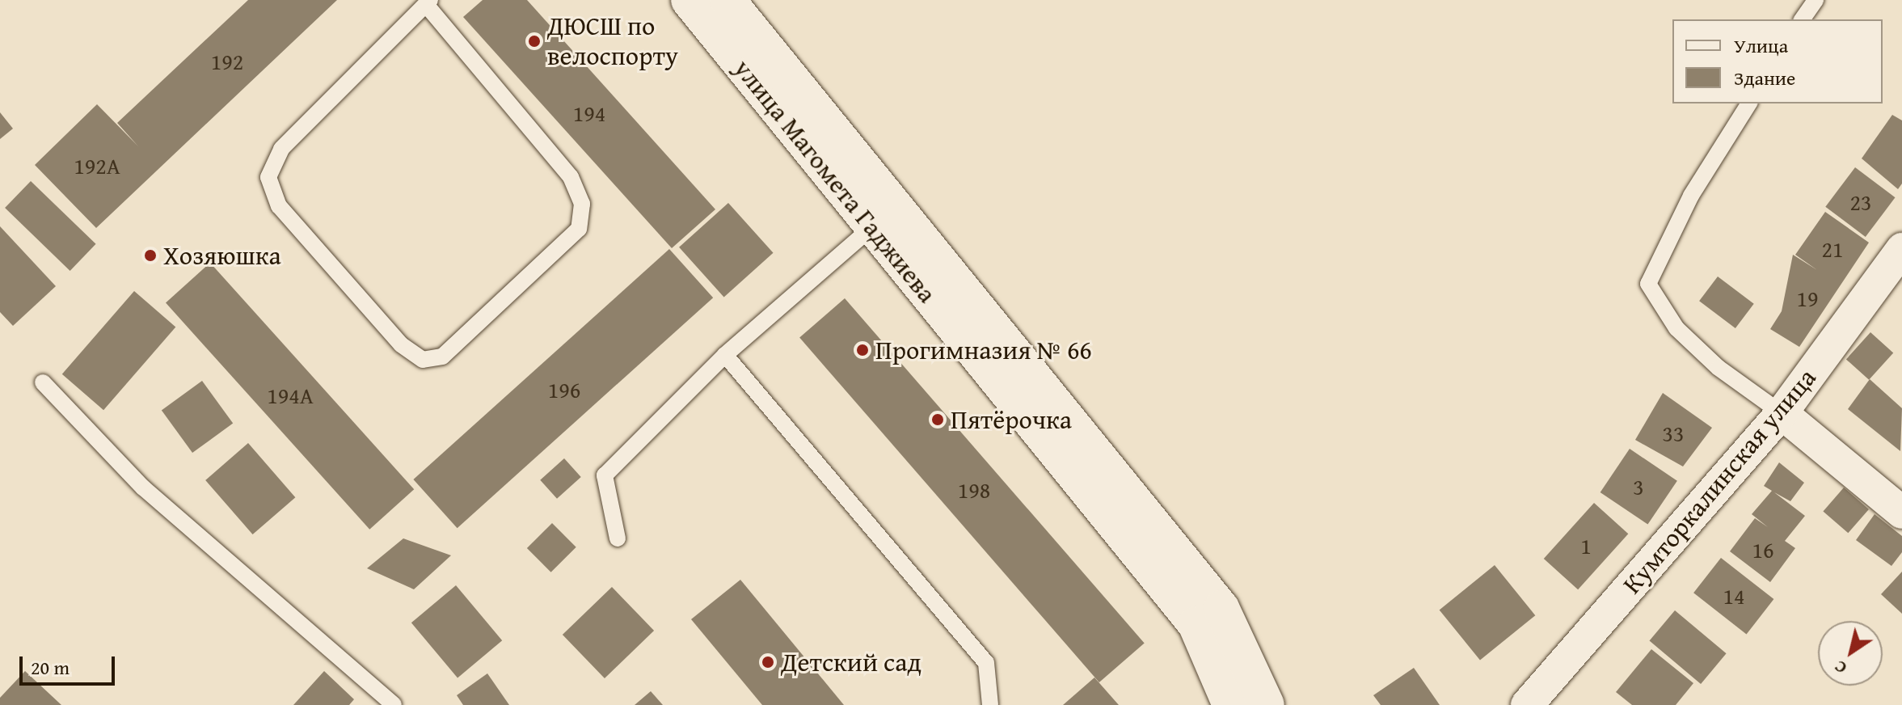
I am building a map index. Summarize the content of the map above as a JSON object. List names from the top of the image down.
{
  "streets": {
    "main road": ["улица Магомета Гаджиева"],
    "street": ["Кумторкалинская улица"]
  },
  "places": [
    "ДЮСШ по велоспорту",
    "Хозяюшка",
    "Прогимназия № 66",
    "Пятёрочка",
    "Детский сад"
  ],
  "house_numbers": [
    "192",
    "194",
    "192А",
    "23",
    "21",
    "19",
    "196",
    "194А",
    "33",
    "3",
    "198",
    "1",
    "16",
    "14"
  ],
  "legend": ["Улица", "Здание"],
  "scale_bar": "20 m",
  "north": "bottom left"
}
